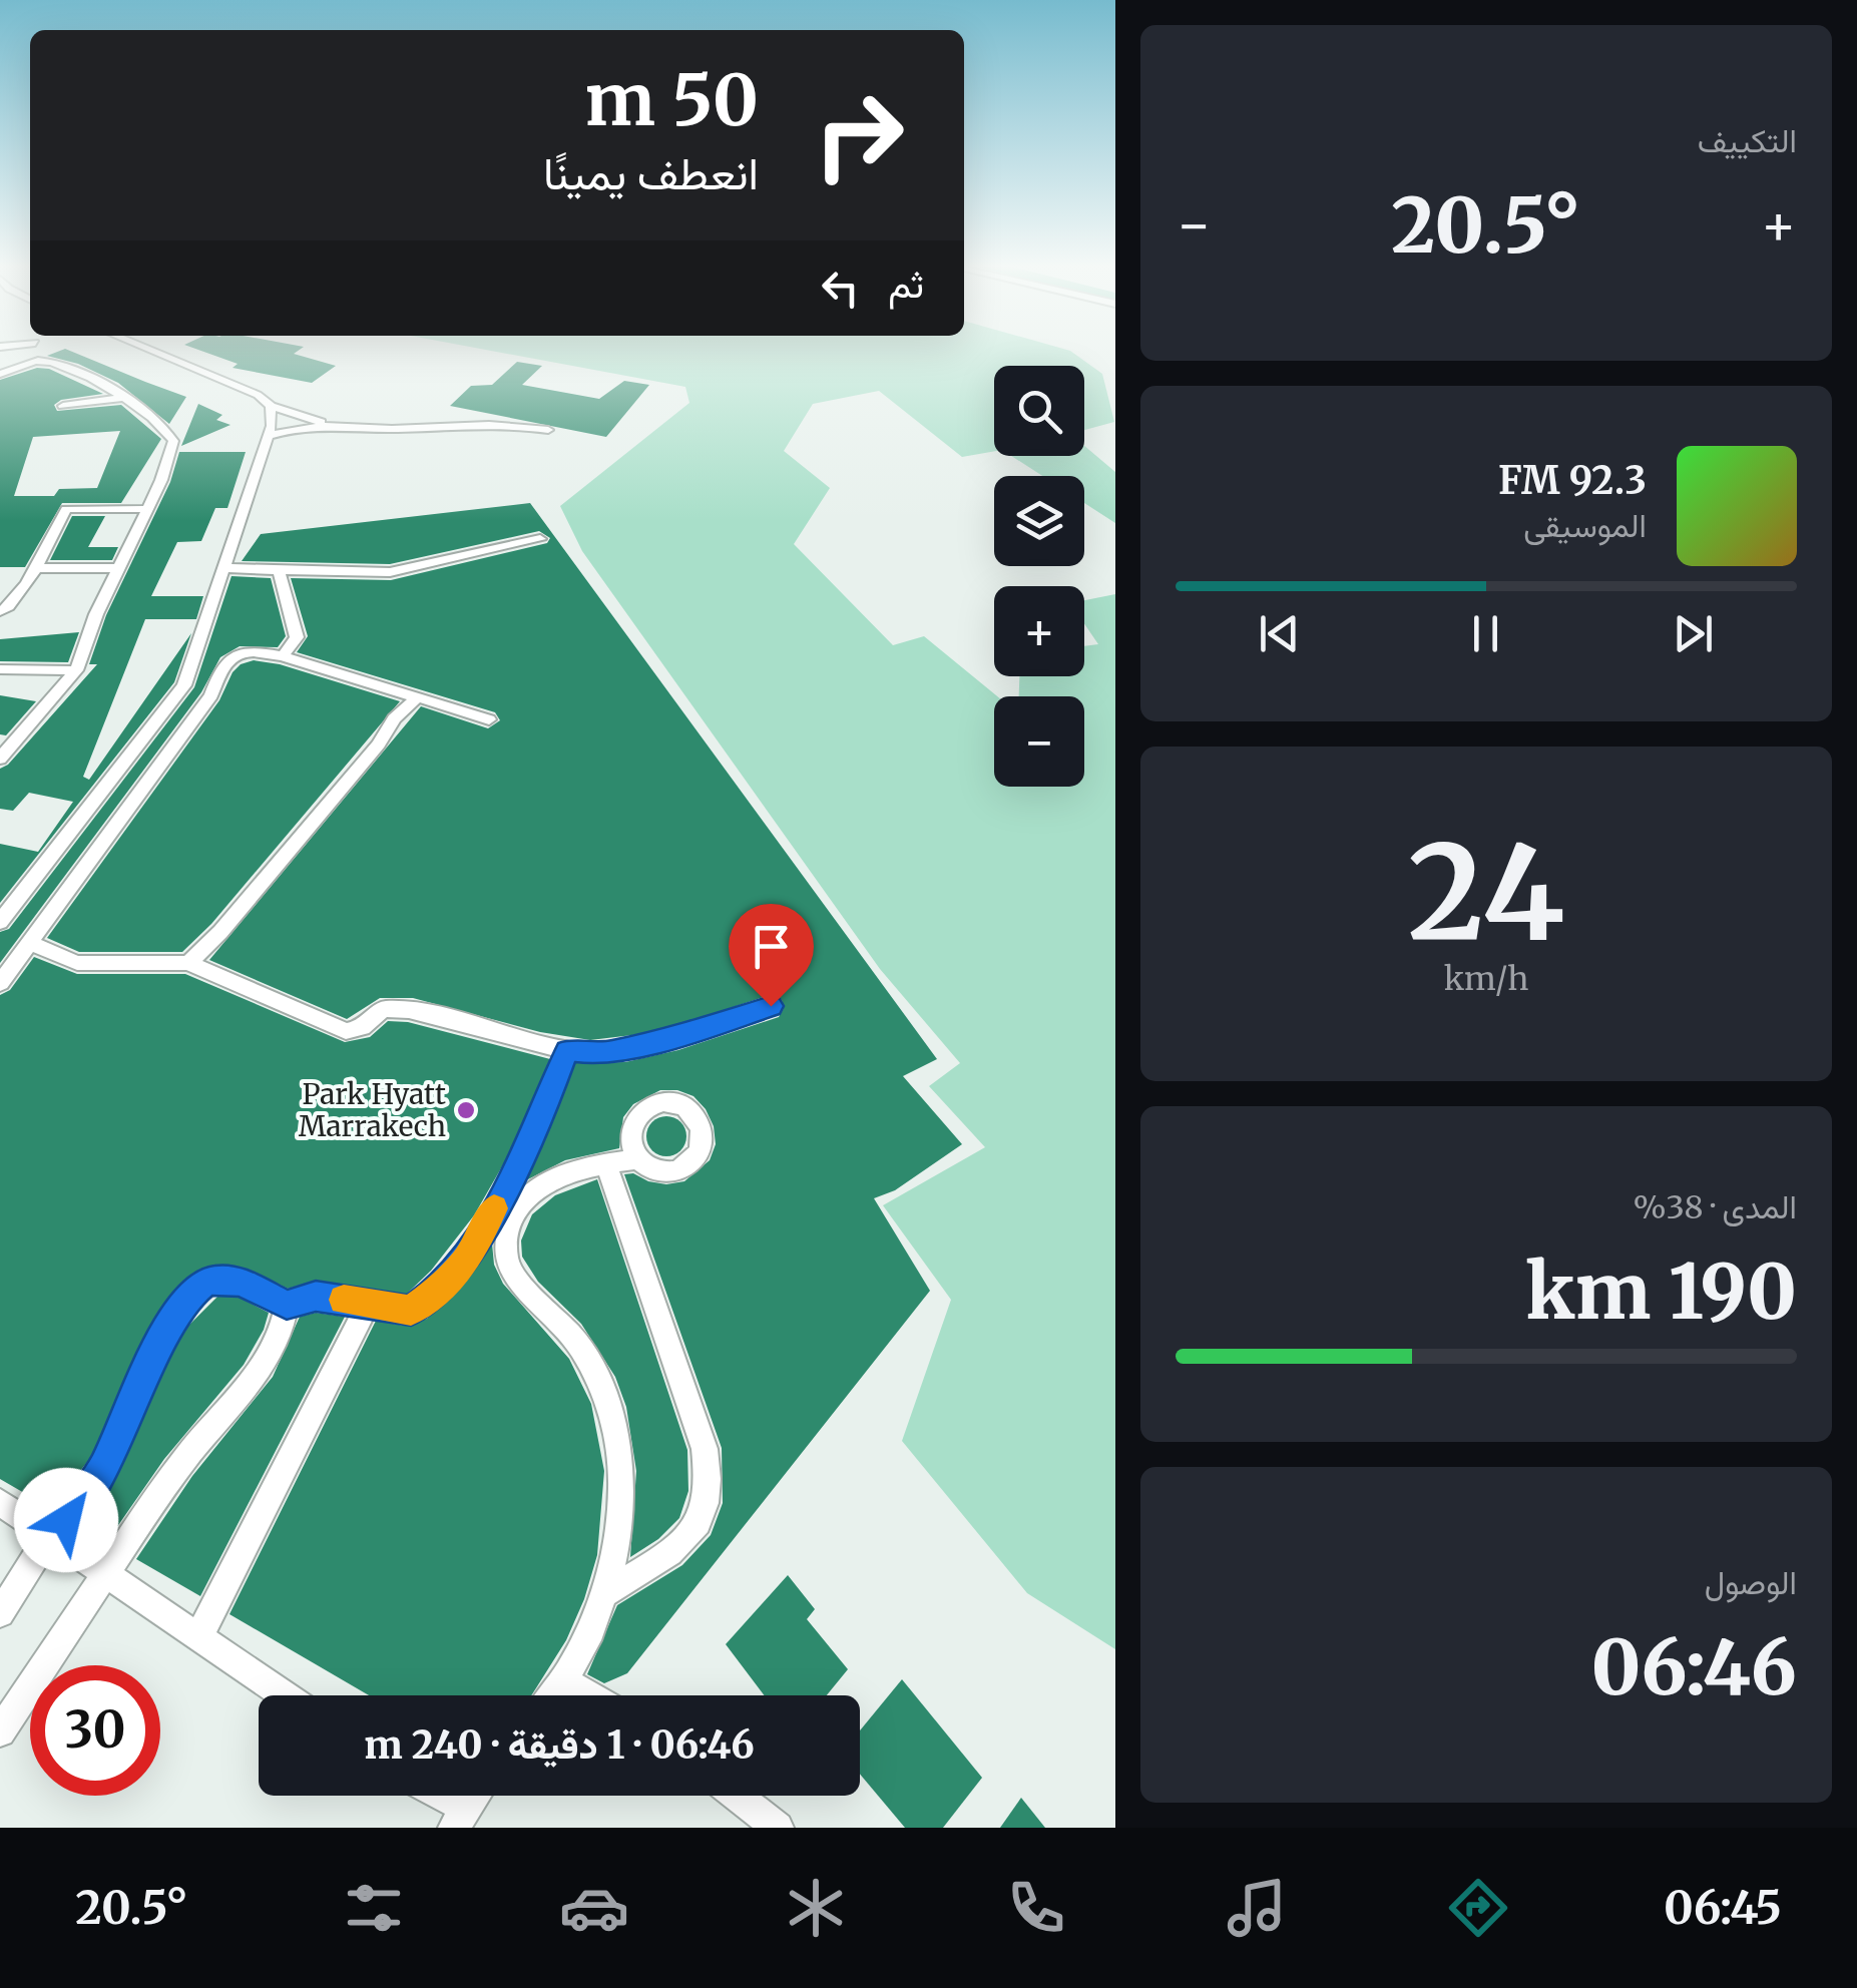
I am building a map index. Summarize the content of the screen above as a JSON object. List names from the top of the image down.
{
  "places": ["Park Hyatt Marrakech"],
  "page": {
    "tile": [
      "التكييف",
      ["24", "km/h"],
      ["المدى · 38%", "190 km"],
      ["الوصول", "06:46"]
    ],
    "turn": ["50 m", "انعطف يمينًا"],
    "heat": ["−", "20.5°", "+"],
    "then": "ثم",
    "map_buttons": ["+", "−"],
    "song": ["92.3 FM", "الموسيقى"],
    "limit": "30",
    "trip": "06:46 · 1 دقيقة · 240 m",
    "tabs": ["06:45", "20.5°"]
  }
}
